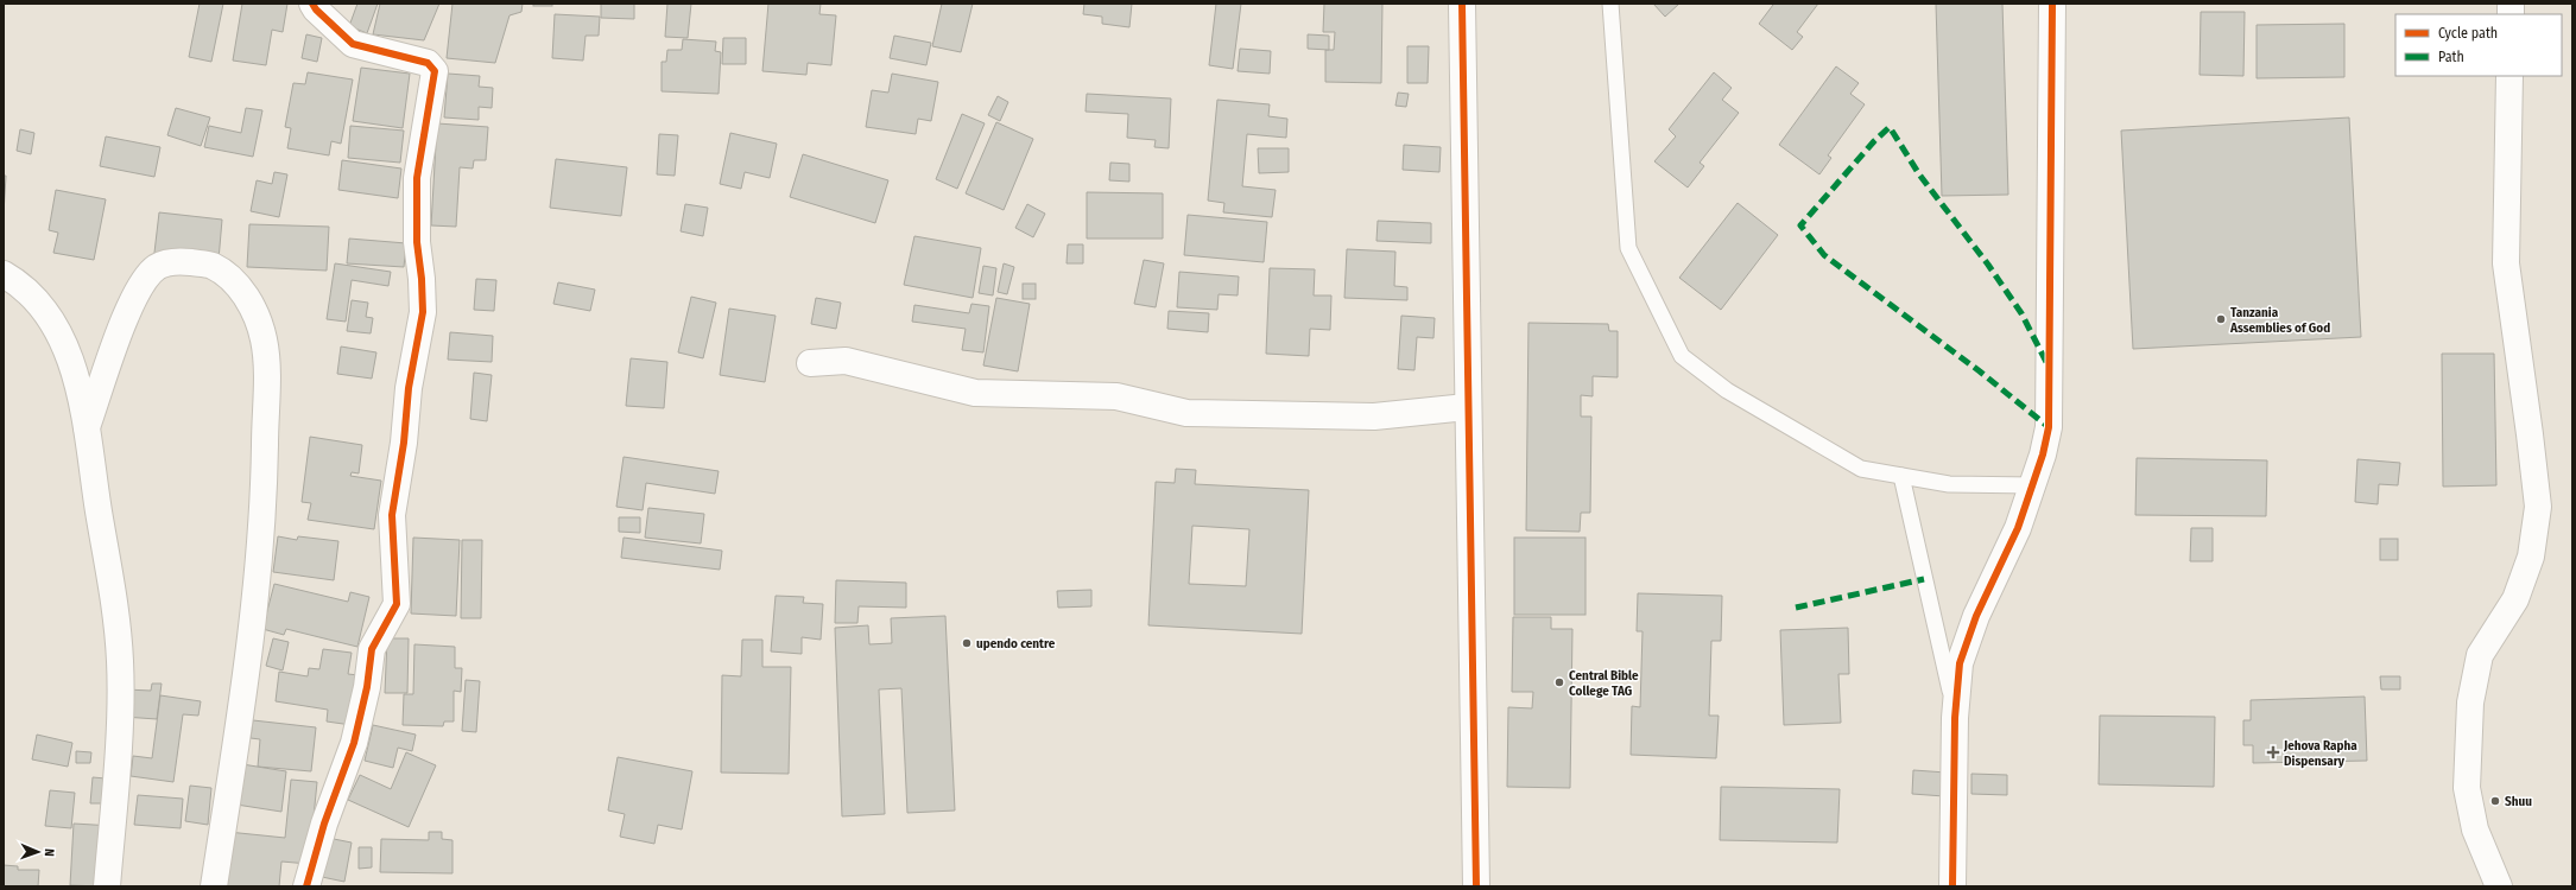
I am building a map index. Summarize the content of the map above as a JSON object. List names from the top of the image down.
{
  "places": {
    "other": [
      "Tanzania Assemblies of God",
      "upendo centre",
      "Central Bible College TAG",
      "Shuu"
    ],
    "health": ["Jehova Rapha Dispensary"]
  },
  "legend": ["Cycle path", "Path"],
  "north": "right"
}
